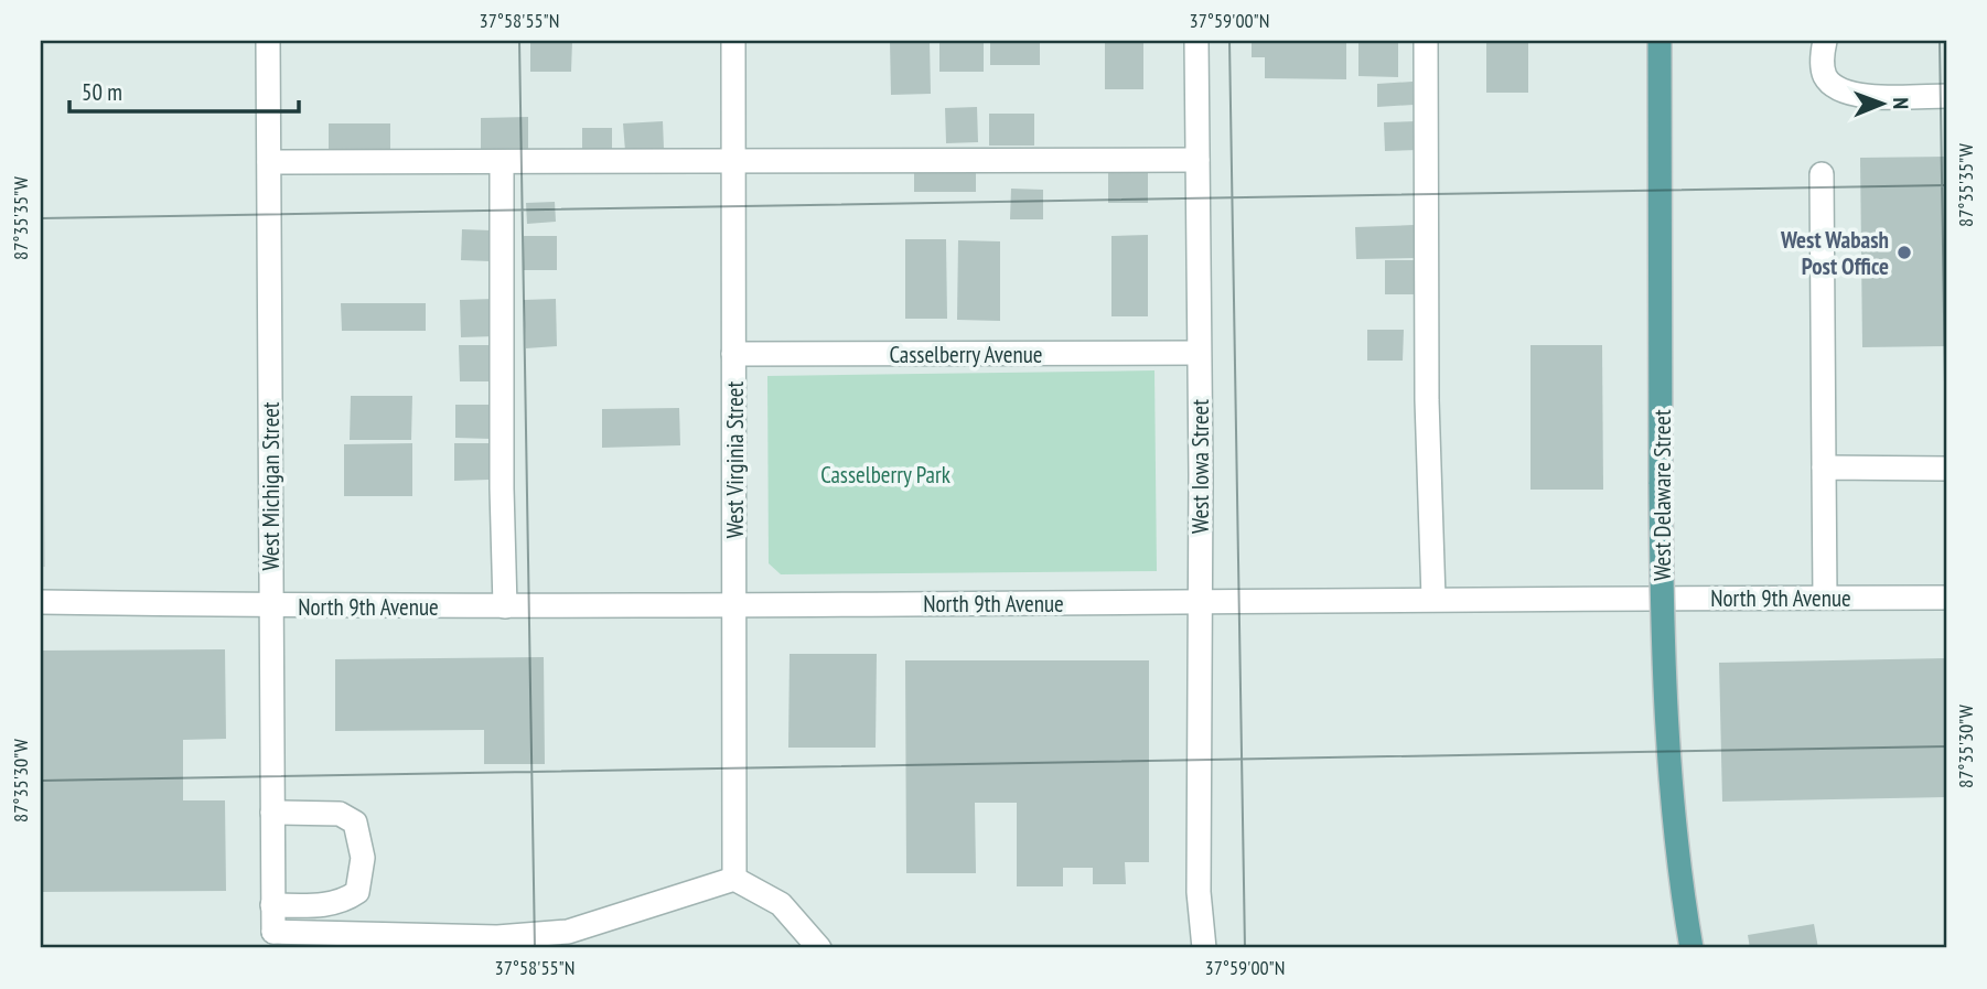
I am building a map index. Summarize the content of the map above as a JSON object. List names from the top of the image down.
{
  "streets": {
    "main road": ["West Delaware Street"],
    "street": [
      "Casselberry Avenue",
      "West Virginia Street",
      "West Iowa Street",
      "West Michigan Street",
      "North 9th Avenue"
    ]
  },
  "crossings": [
    ["Casselberry Avenue", "West Virginia Street"],
    ["Casselberry Avenue", "West Iowa Street"],
    ["West Virginia Street", "North 9th Avenue"],
    ["West Iowa Street", "North 9th Avenue"],
    ["West Michigan Street", "North 9th Avenue"]
  ],
  "parks": ["Casselberry Park"],
  "places": ["West Wabash Post Office"],
  "scale_bar": "50 m",
  "north": "right",
  "coordinates": [
    "37°58'55\"N",
    "37°59'00\"N",
    "87°35'35\"W",
    "87°35'30\"W"
  ]
}
